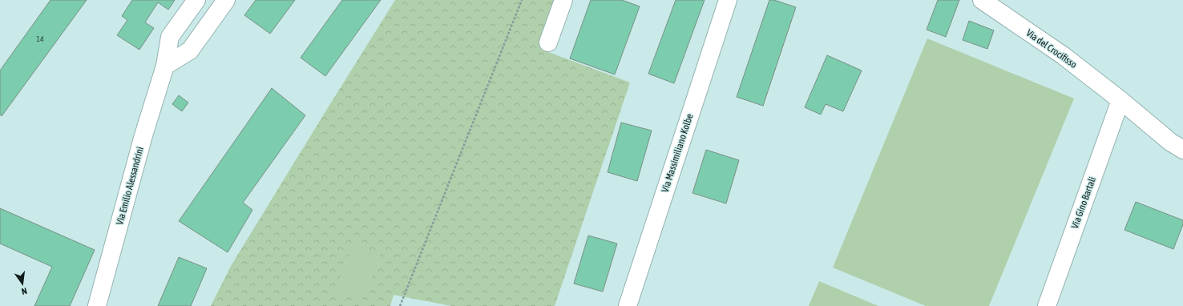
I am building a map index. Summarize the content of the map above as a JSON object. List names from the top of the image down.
{
  "streets": {
    "street": [
      "Via del Crocifisso",
      "Via Massimiliano Kolbe",
      "Via Emilio Alessandrini",
      "Via Gino Bartali"
    ]
  },
  "crossings": [
    ["Via del Crocifisso", "Via Gino Bartali"]
  ],
  "house_numbers": ["14"],
  "north": "bottom"
}
